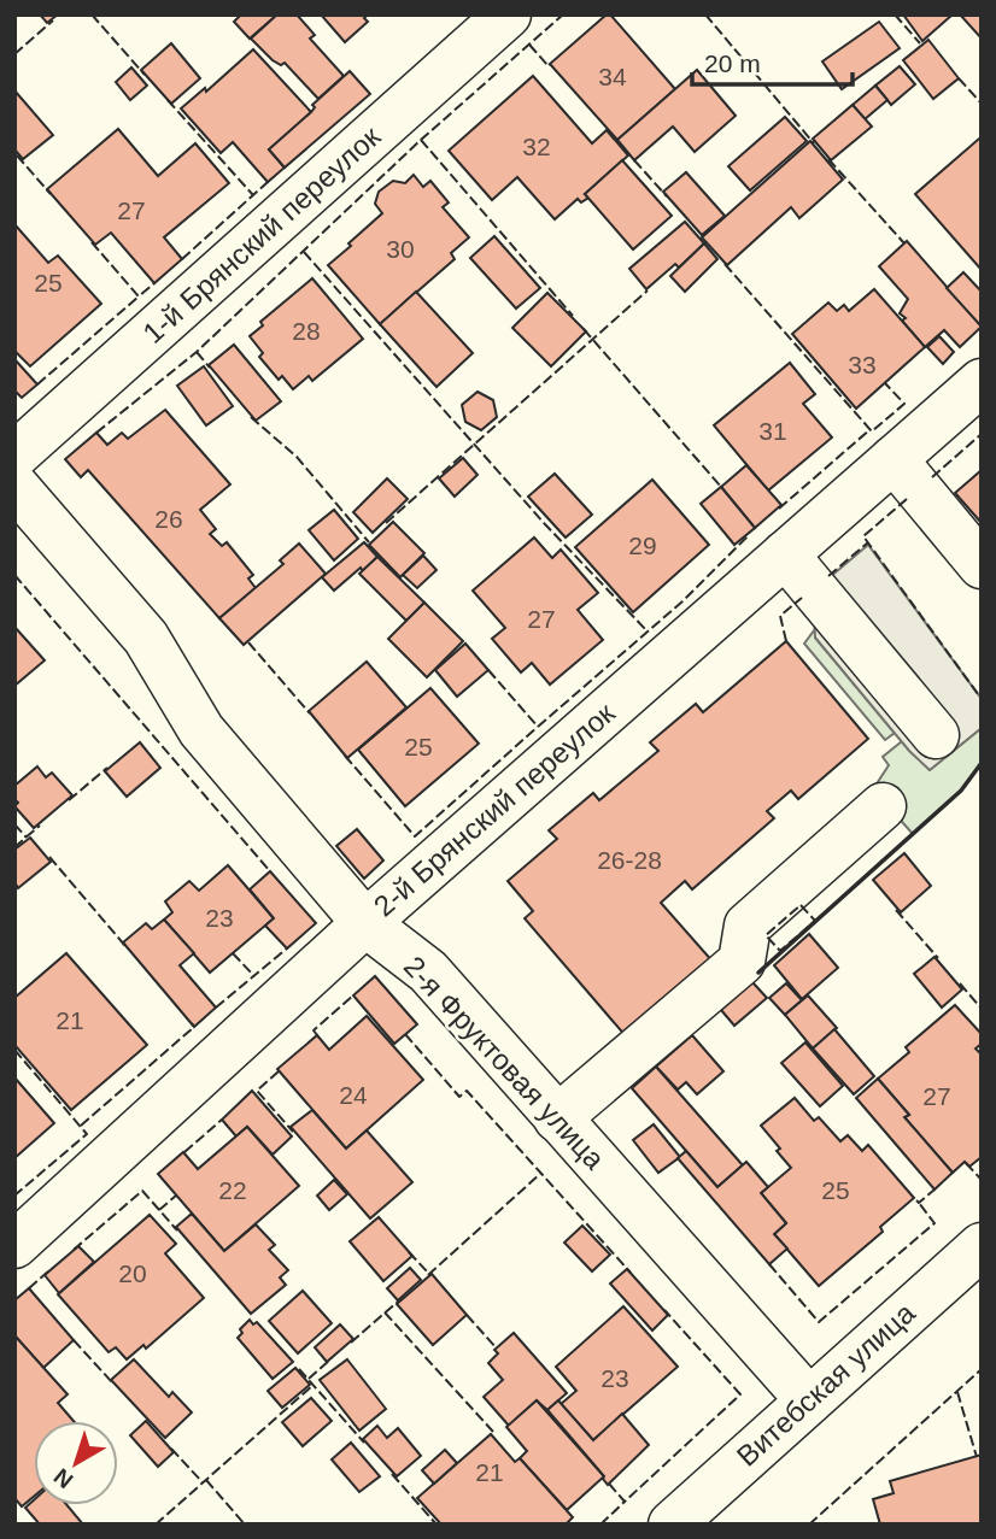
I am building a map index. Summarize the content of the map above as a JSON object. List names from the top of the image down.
{
  "streets": {
    "street": [
      "1-й Брянский переулок",
      "2-й Брянский переулок",
      "2-я Фруктовая улица",
      "Витебская улица"
    ]
  },
  "crossings": [
    ["2-й Брянский переулок", "2-я Фруктовая улица"],
    ["2-я Фруктовая улица", "Витебская улица"]
  ],
  "house_numbers": [
    "34",
    "32",
    "27",
    "30",
    "25",
    "28",
    "33",
    "31",
    "26",
    "29",
    "27",
    "25",
    "26-28",
    "23",
    "21",
    "24",
    "27",
    "22",
    "25",
    "20",
    "23",
    "21"
  ],
  "scale_bar": "20 m",
  "north": "bottom left"
}
